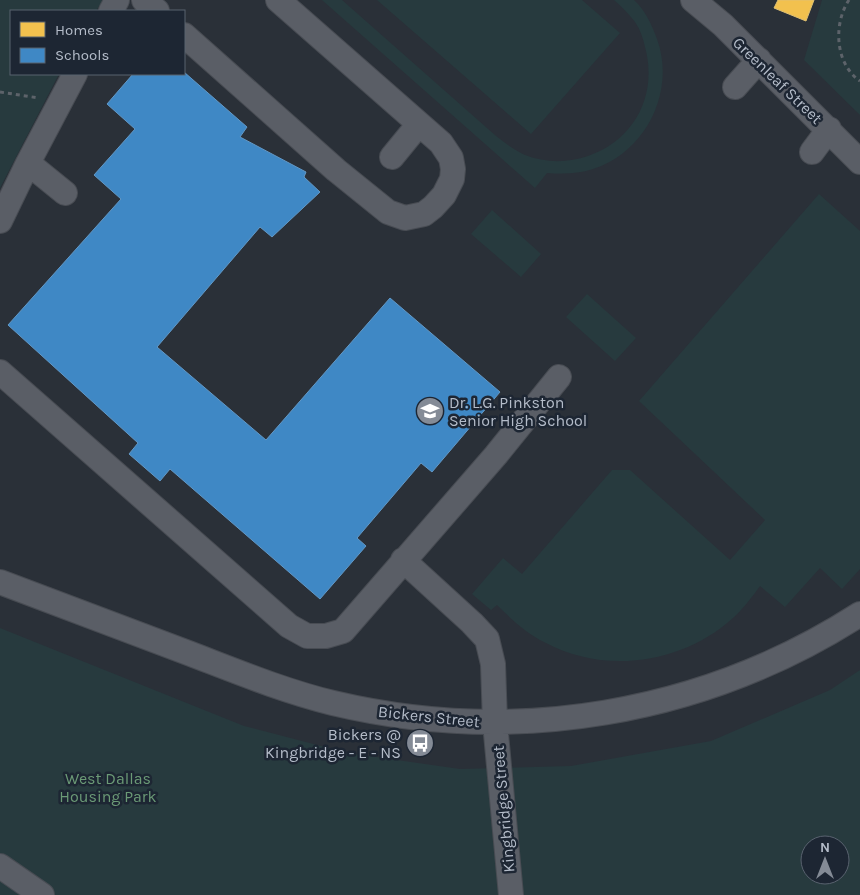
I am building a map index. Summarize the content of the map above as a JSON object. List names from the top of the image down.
{
  "streets": {
    "street": ["Greenleaf Street", "Bickers Street", "Kingbridge Street"]
  },
  "crossings": [
    ["Bickers Street", "Kingbridge Street"]
  ],
  "parks": ["West Dallas Housing Park"],
  "places": {
    "school or university": ["Dr. L.G. Pinkston Senior High School"],
    "bus stop": ["Bickers @ Kingbridge - E - NS"]
  },
  "legend": ["Homes", "Schools"],
  "north": "top"
}
